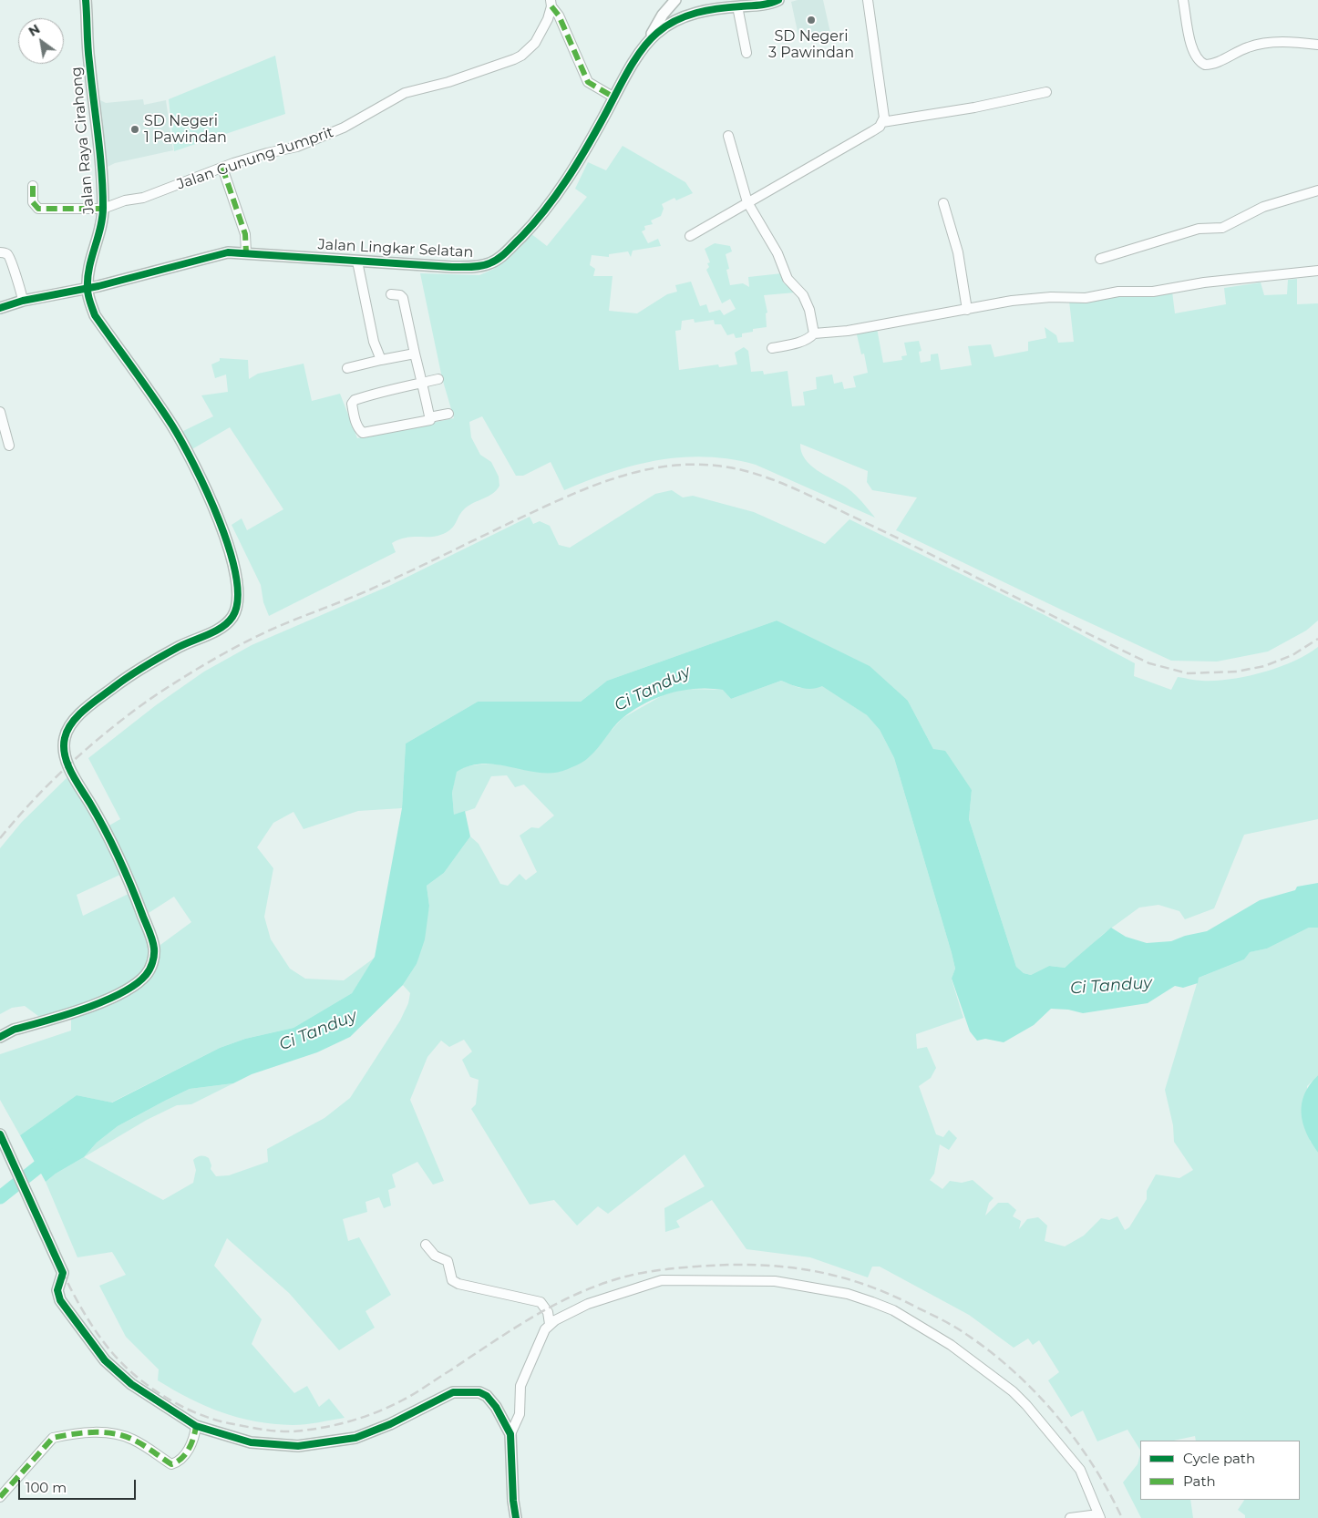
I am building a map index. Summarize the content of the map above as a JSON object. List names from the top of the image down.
{
  "streets": {
    "street": ["Jalan Raya Cirahong", "Jalan Gunung Jumprit", "Jalan Lingkar Selatan"]
  },
  "crossings": [
    ["Jalan Raya Cirahong", "Jalan Gunung Jumprit"],
    ["Jalan Raya Cirahong", "Jalan Lingkar Selatan"]
  ],
  "water": ["Ci Tanduy"],
  "places": ["SD Negeri 3 Pawindan", "SD Negeri 1 Pawindan"],
  "legend": ["Cycle path", "Path"],
  "scale_bar": "100 m",
  "north": "top left"
}
